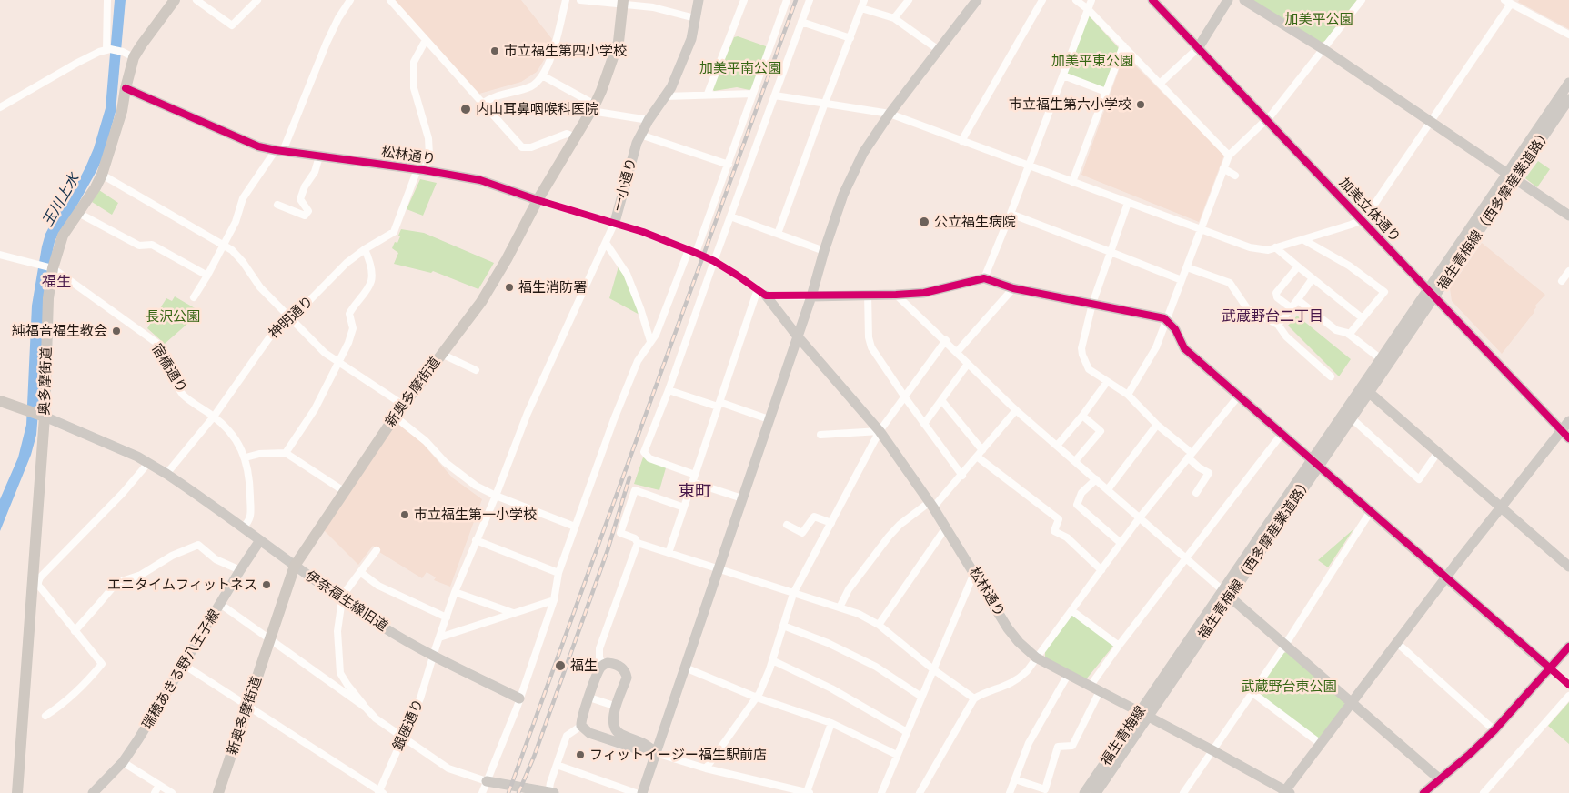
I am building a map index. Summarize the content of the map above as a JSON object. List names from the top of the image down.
{
  "streets": {
    "main road": ["奥多摩街道", "新奥多摩街道"],
    "street": [
      "松林通り",
      "一小通り",
      "福生青梅線（西多摩産業道路）",
      "加美立体通り",
      "神明通り",
      "宿橋通り",
      "伊奈福生線旧道",
      "瑞穂あきる野八王子線",
      "銀座通り",
      "福生青梅線"
    ]
  },
  "crossings": [
    ["松林通り", "一小通り"],
    ["松林通り", "福生青梅線（西多摩産業道路）"],
    ["松林通り", "神明通り"],
    ["松林通り", "奥多摩街道"],
    ["松林通り", "新奥多摩街道"],
    ["松林通り", "福生青梅線"],
    ["一小通り", "銀座通り"],
    ["福生青梅線（西多摩産業道路）", "加美立体通り"],
    ["福生青梅線（西多摩産業道路）", "福生青梅線"],
    ["神明通り", "宿橋通り"],
    ["神明通り", "伊奈福生線旧道"],
    ["宿橋通り", "奥多摩街道"],
    ["宿橋通り", "伊奈福生線旧道"],
    ["奥多摩街道", "伊奈福生線旧道"],
    ["新奥多摩街道", "伊奈福生線旧道"],
    ["伊奈福生線旧道", "瑞穂あきる野八王子線"],
    ["伊奈福生線旧道", "銀座通り"]
  ],
  "districts": ["福生", "武蔵野台二丁目", "東町"],
  "water": ["玉川上水"],
  "parks": [
    "加美平公園",
    "加美平東公園",
    "加美平南公園",
    "長沢公園",
    "武蔵野台東公園"
  ],
  "places": [
    "市立福生第四小学校",
    "市立福生第六小学校",
    "内山耳鼻咽喉科医院",
    "公立福生病院",
    "福生消防署",
    "純福音福生教会",
    "市立福生第一小学校",
    "エニタイムフィットネス",
    "福生",
    "フィットイージー福生駅前店"
  ]
}
